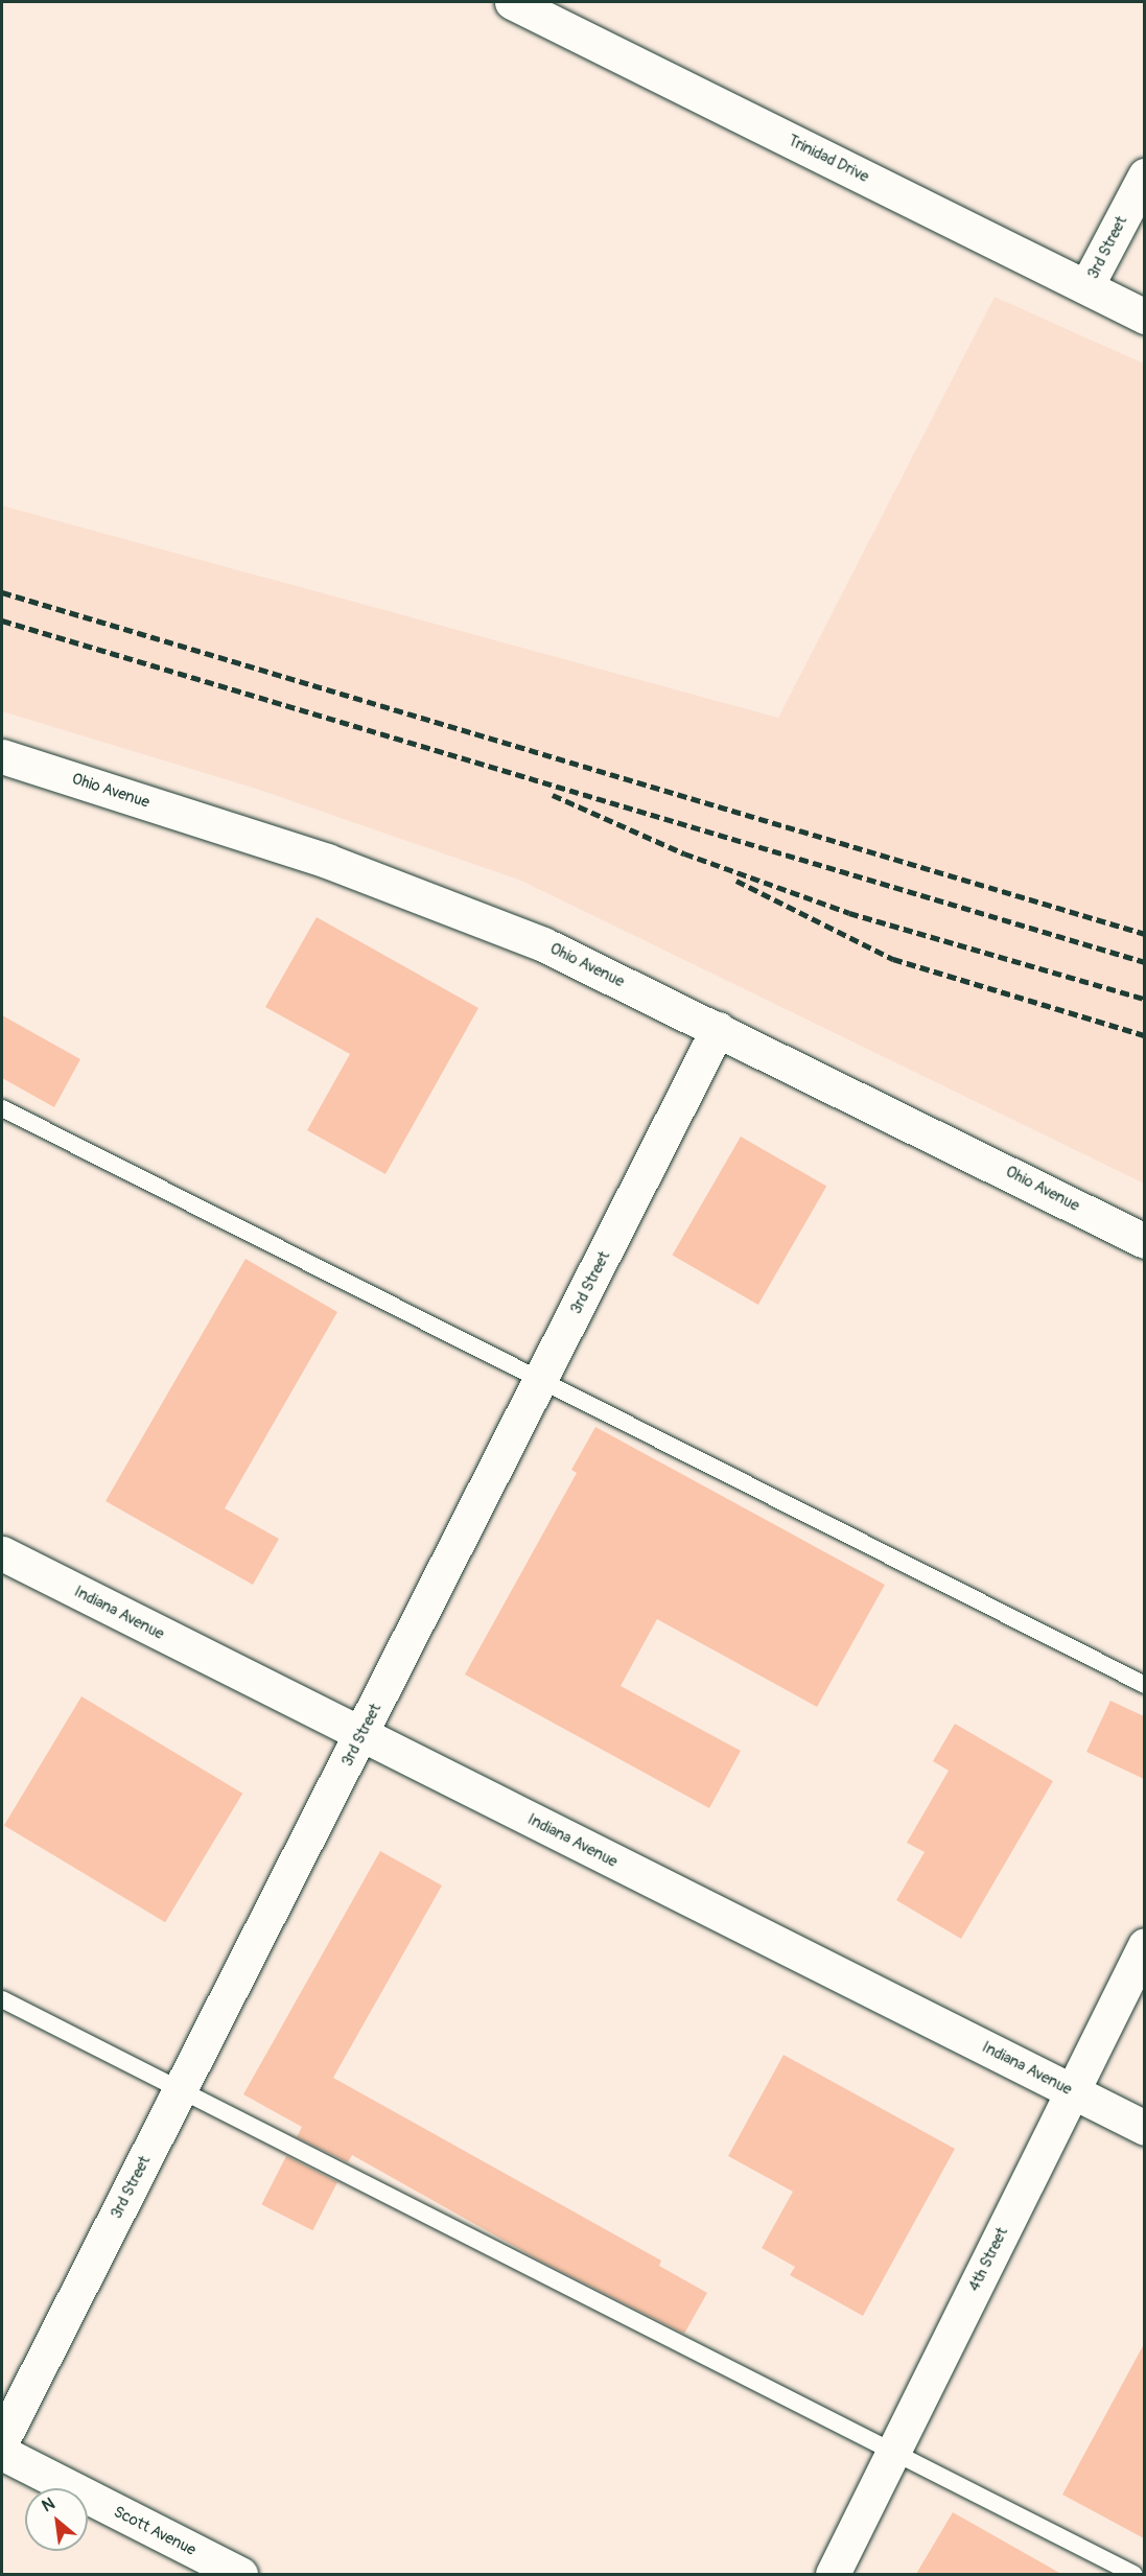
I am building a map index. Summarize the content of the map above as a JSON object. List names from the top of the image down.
{
  "streets": {
    "street": [
      "Trinidad Drive",
      "3rd Street",
      "Ohio Avenue",
      "Indiana Avenue",
      "4th Street",
      "Scott Avenue"
    ]
  },
  "crossings": [
    ["Trinidad Drive", "3rd Street"],
    ["3rd Street", "Ohio Avenue"],
    ["3rd Street", "Indiana Avenue"],
    ["Indiana Avenue", "4th Street"]
  ],
  "north": "top left"
}
